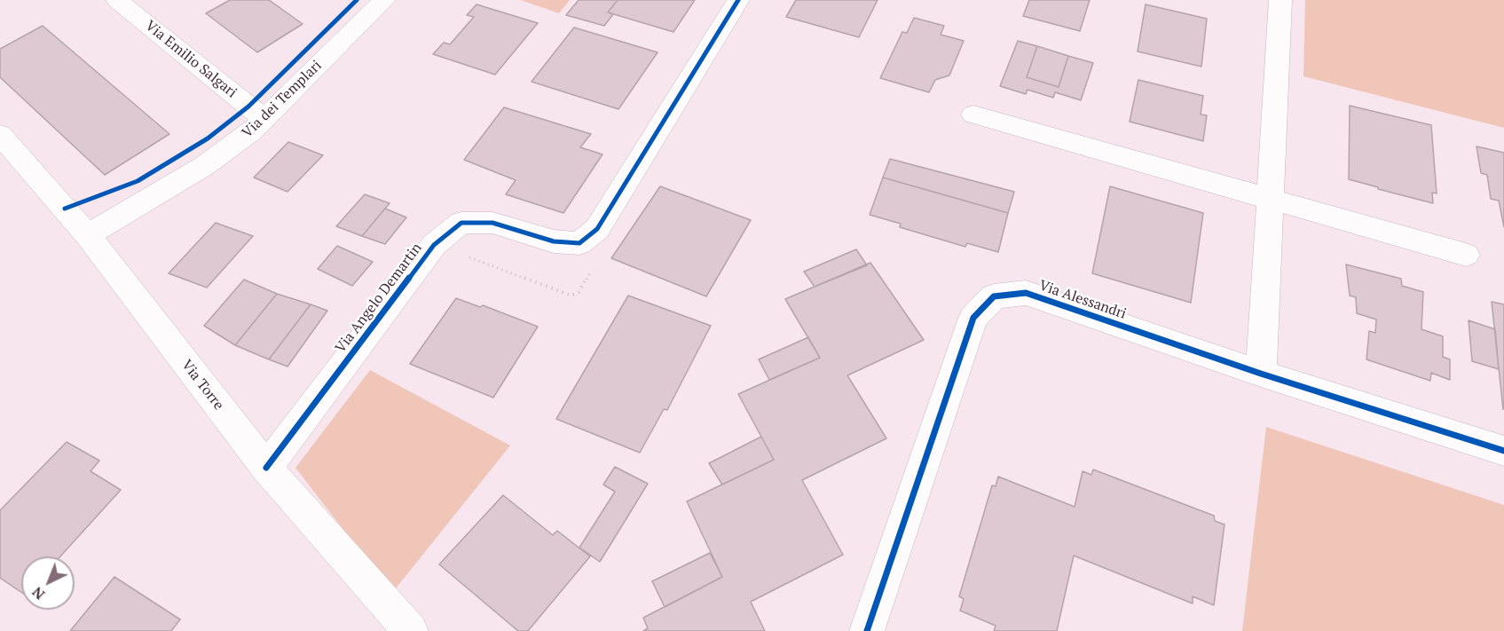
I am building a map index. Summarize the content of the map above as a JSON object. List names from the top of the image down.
{
  "streets": {
    "street": [
      "Via Emilio Salgari",
      "Via dei Templari",
      "Via Angelo Demartin",
      "Via Alessandri",
      "Via Torre"
    ]
  },
  "crossings": [
    ["Via Emilio Salgari", "Via dei Templari"],
    ["Via dei Templari", "Via Torre"],
    ["Via Angelo Demartin", "Via Torre"]
  ],
  "north": "bottom left"
}
